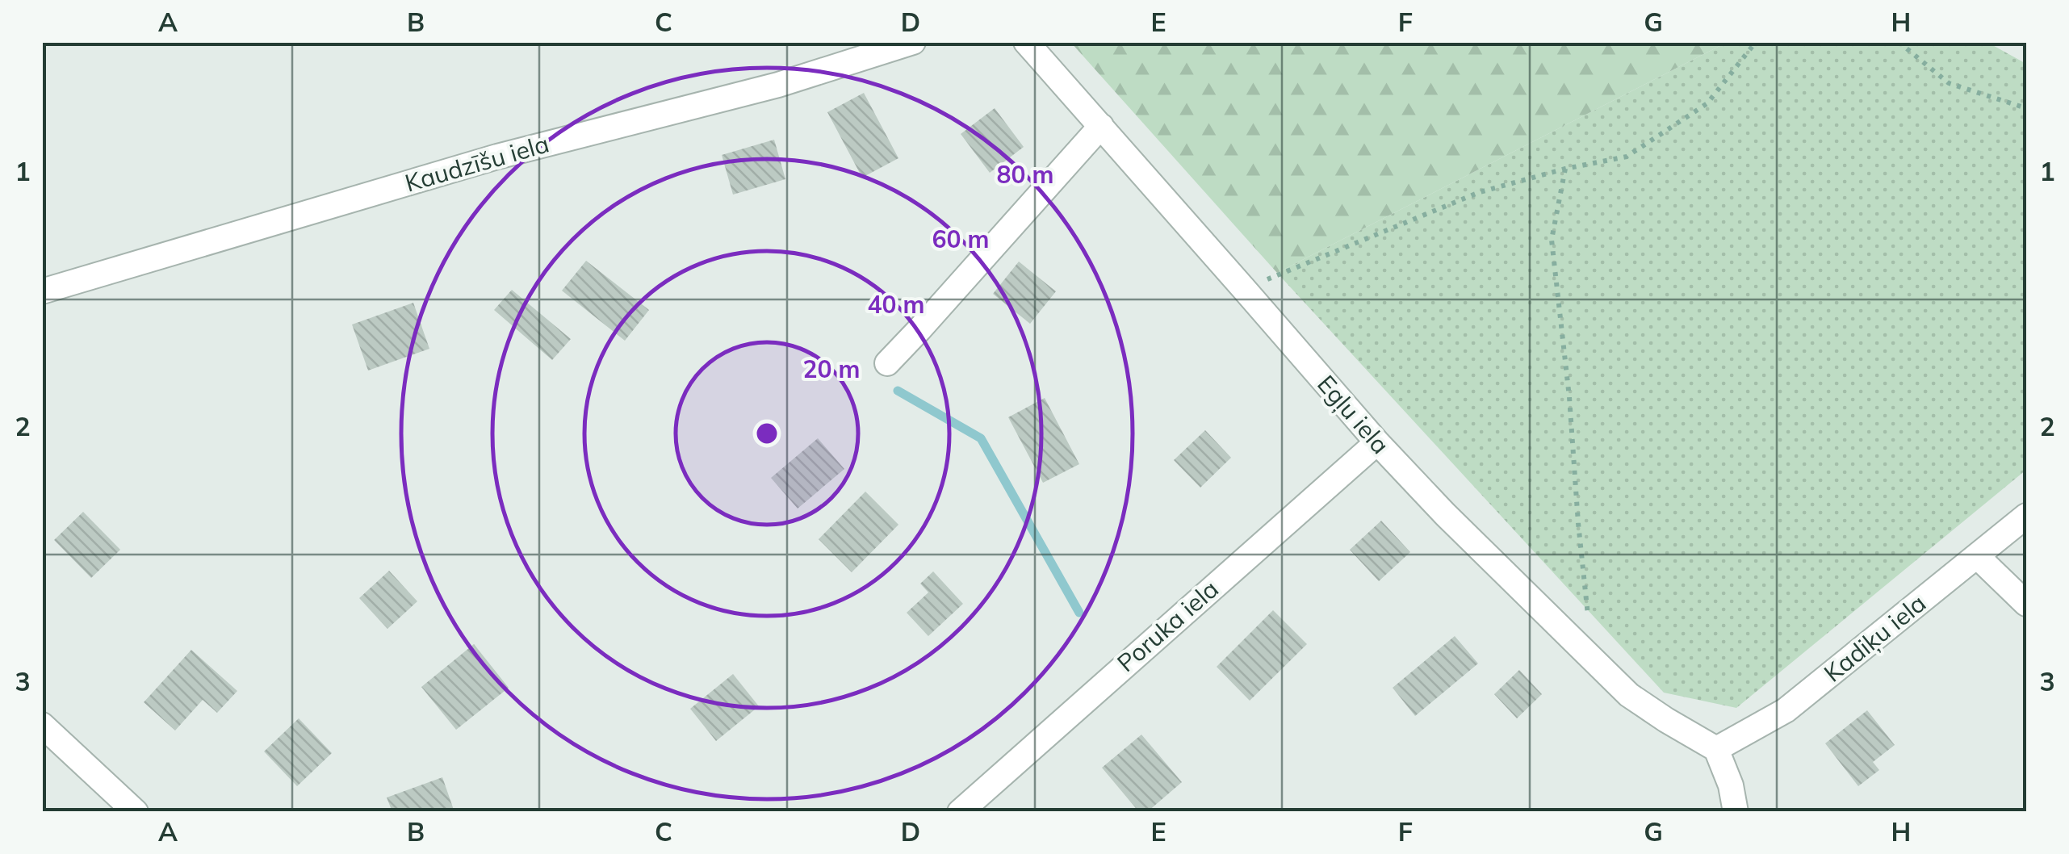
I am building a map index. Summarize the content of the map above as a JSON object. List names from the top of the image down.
{
  "streets": {
    "street": [
      "Kaudzīšu iela",
      "Egļu iela",
      "Poruka iela",
      "Kadiķu iela"
    ]
  },
  "crossings": [
    ["Egļu iela", "Poruka iela"],
    ["Egļu iela", "Kadiķu iela"]
  ],
  "grid": {
    "columns": [
      "A",
      "B",
      "C",
      "D",
      "E",
      "F",
      "G",
      "H"
    ],
    "rows": ["1", "2", "3"]
  },
  "rings": [
    "80 m",
    "60 m",
    "40 m",
    "20 m"
  ]
}
